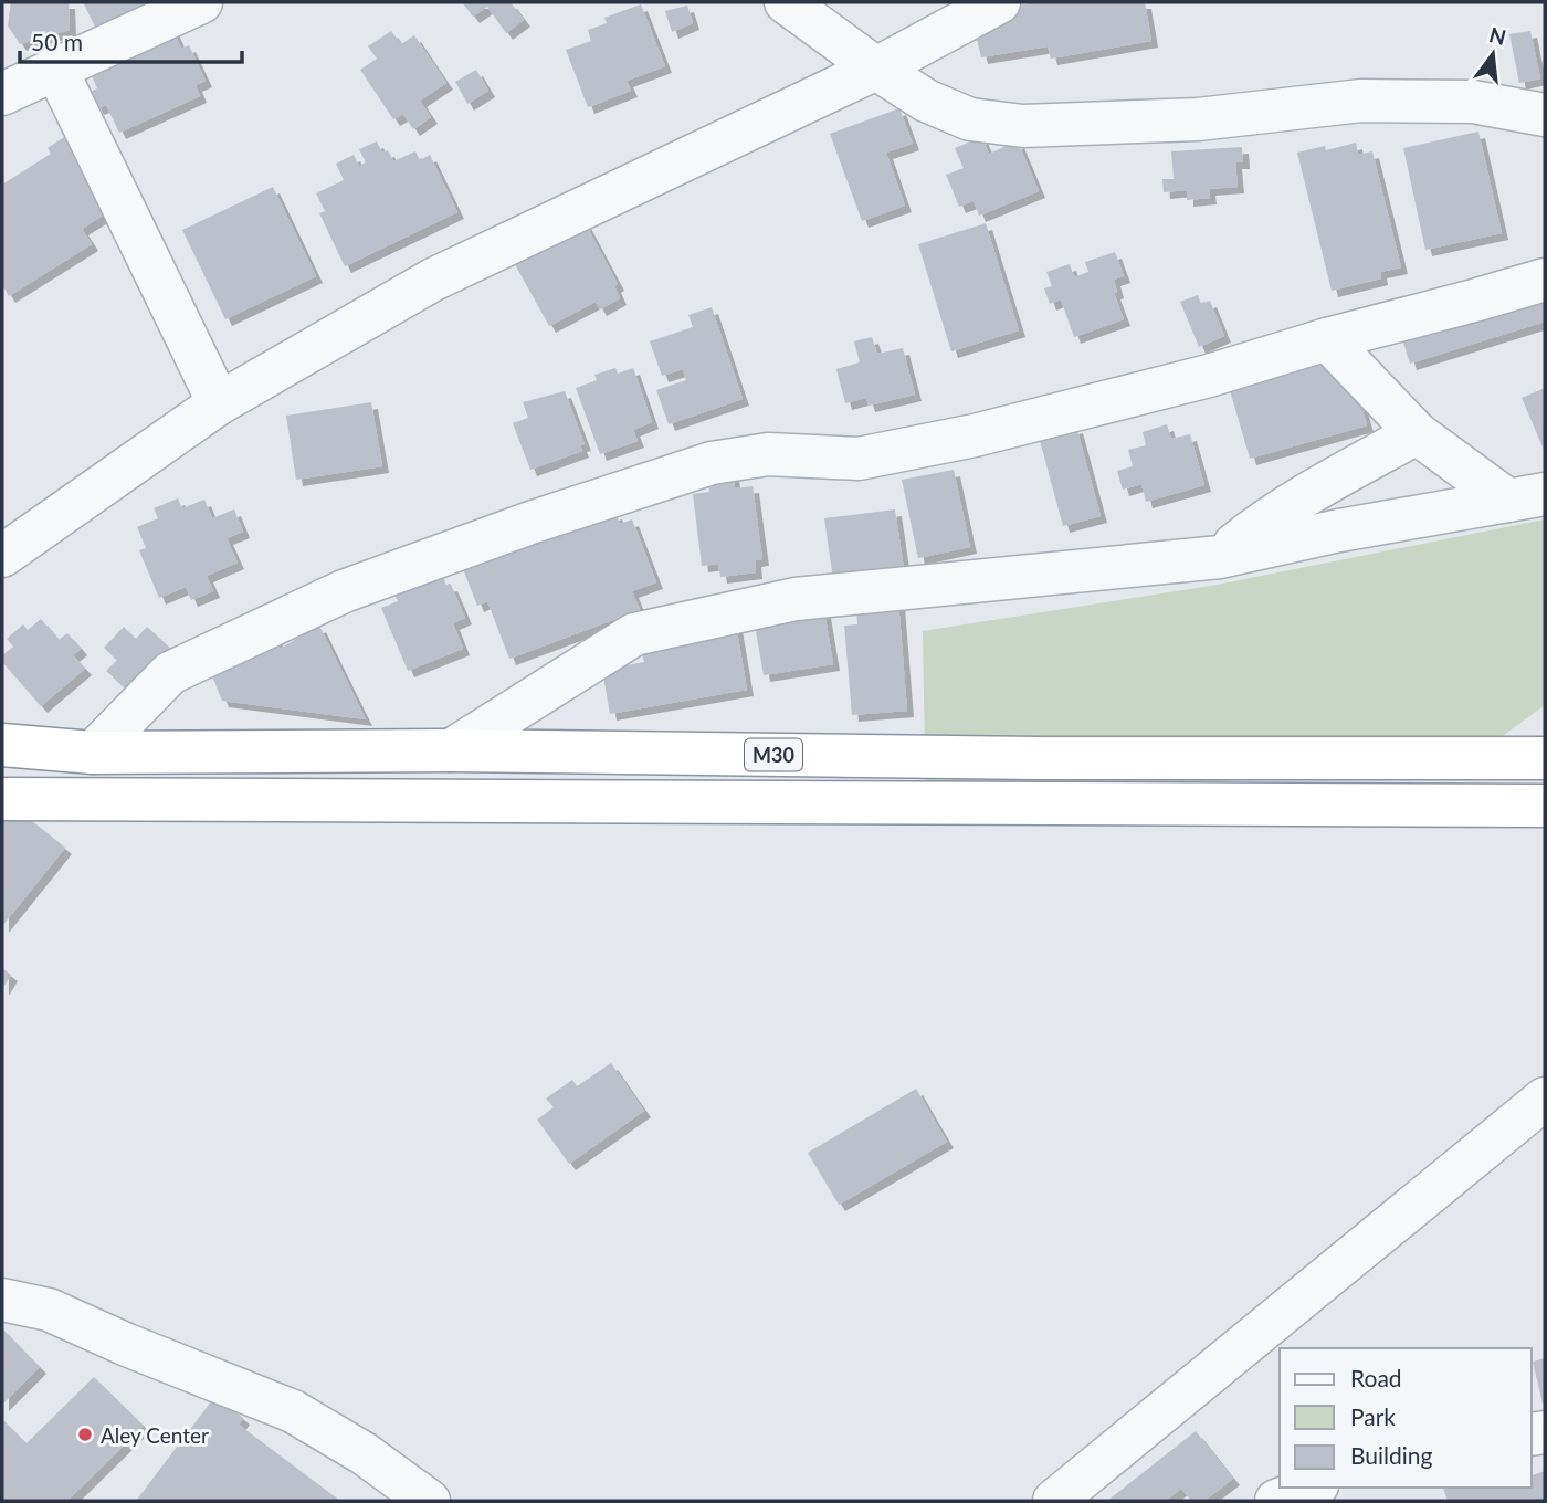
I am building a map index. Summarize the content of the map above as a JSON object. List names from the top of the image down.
{
  "streets": {
    "highway": ["M30"]
  },
  "places": ["Aley Center"],
  "legend": ["Road", "Park", "Building"],
  "scale_bar": "50 m",
  "north": "top"
}
